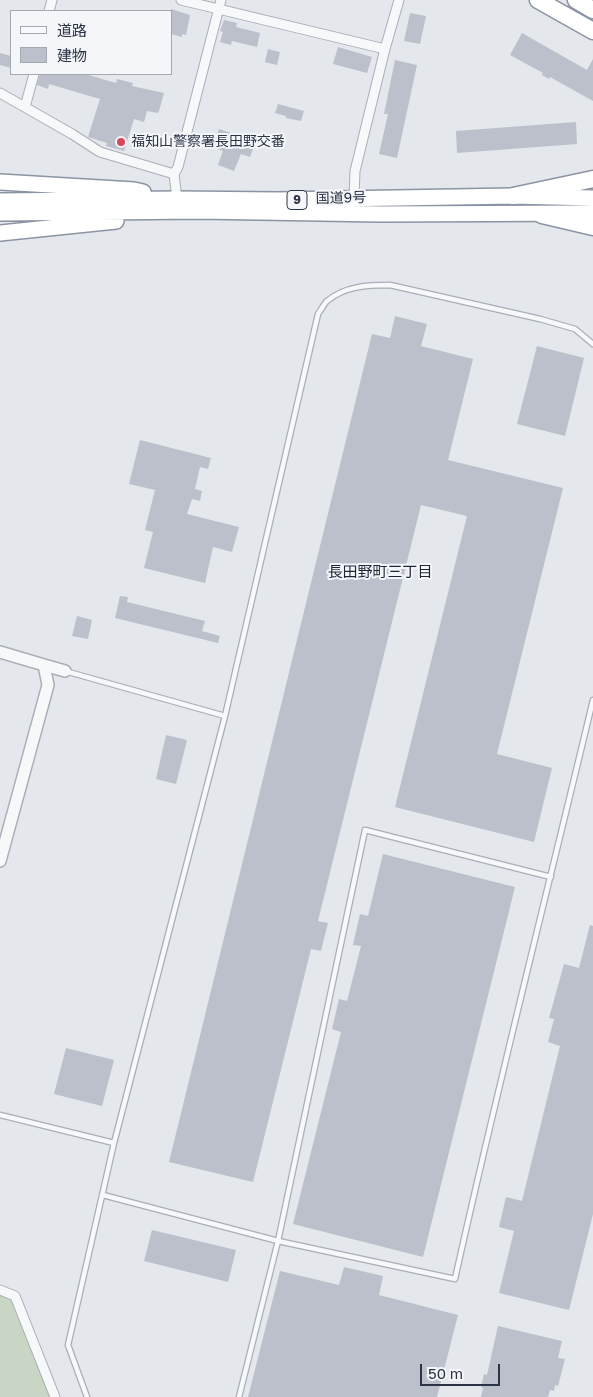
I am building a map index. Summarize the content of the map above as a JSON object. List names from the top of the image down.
{
  "streets": {
    "highway": ["国道9号", "9"]
  },
  "districts": ["長田野町三丁目"],
  "places": ["福知山警察署長田野交番"],
  "legend": ["道路", "建物"],
  "scale_bar": "50 m"
}
